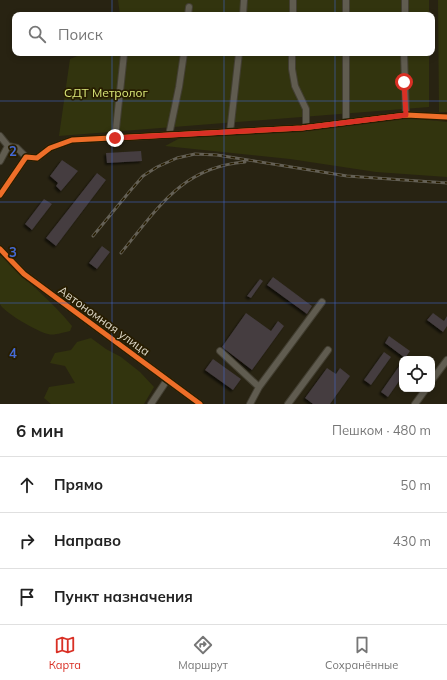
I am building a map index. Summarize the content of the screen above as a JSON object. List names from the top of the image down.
{
  "streets": {
    "street": ["Автономная улица"]
  },
  "parks": ["СДТ Метролог"],
  "page": {
    "search": "Поиск",
    "heading": ["6 мин", "Пешком · 480 m"],
    "list": [
      ["Прямо", "50 m"],
      ["Направо", "430 m"],
      "Пункт назначения"
    ],
    "nav": ["Карта", "Маршрут", "Сохранённые"]
  },
  "grid": {
    "rows": ["2", "3", "4"]
  }
}
